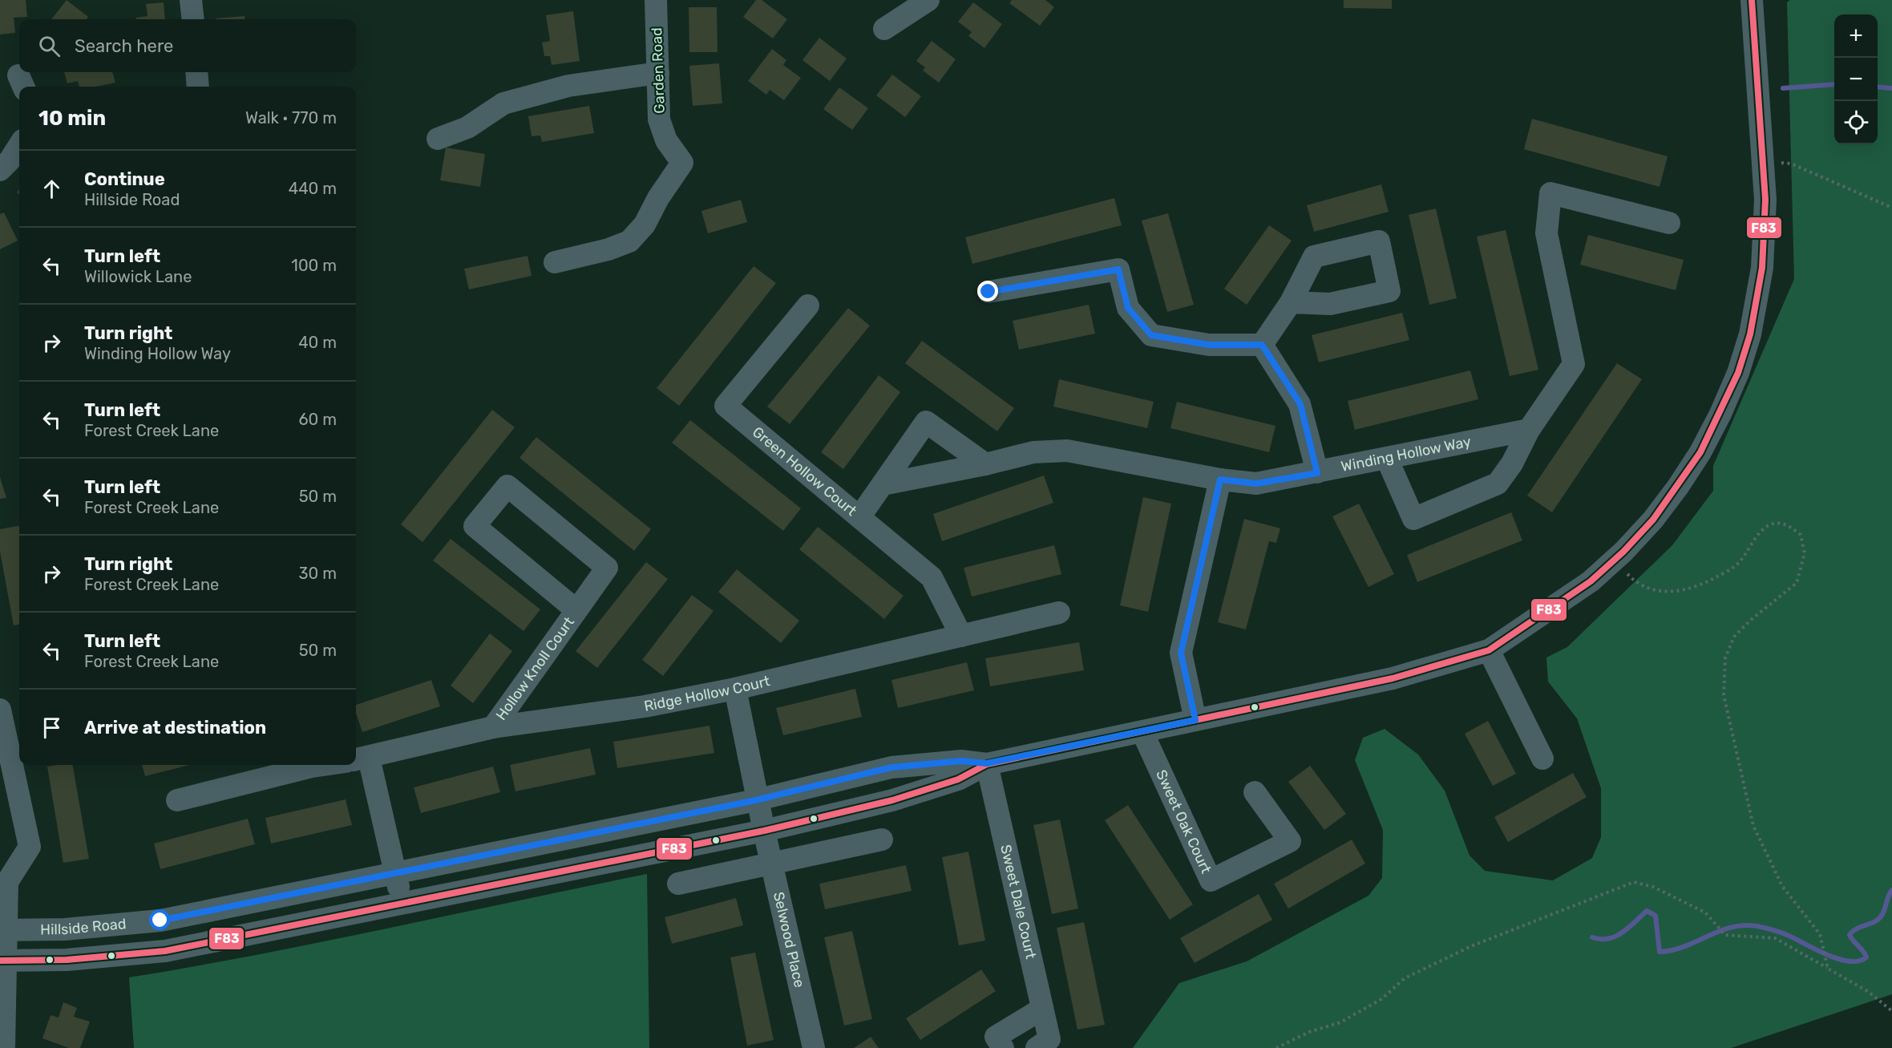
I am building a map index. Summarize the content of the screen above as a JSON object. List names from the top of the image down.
{
  "streets": {
    "street": [
      "Garden Road",
      "Winding Hollow Way",
      "Green Hollow Court",
      "Hollow Knoll Court",
      "Ridge Hollow Court",
      "Sweet Oak Court",
      "Sweet Dale Court",
      "Hillside Road",
      "Selwood Place"
    ]
  },
  "crossings": [
    ["Green Hollow Court", "Ridge Hollow Court"],
    ["Hollow Knoll Court", "Ridge Hollow Court"],
    ["Ridge Hollow Court", "Selwood Place"],
    ["Sweet Oak Court", "Hillside Road"],
    ["Sweet Dale Court", "Hillside Road"],
    ["Hillside Road", "Selwood Place"]
  ],
  "lines": ["transit line F83"],
  "page": {
    "map_buttons": ["+", "−"],
    "search": "Search here",
    "heading": ["10 min", "Walk · 770 m"],
    "list": [
      ["Continue", "Hillside Road", "440 m"],
      ["Turn left", "Willowick Lane", "100 m"],
      ["Turn right", "Winding Hollow Way", "40 m"],
      ["Turn left", "Forest Creek Lane", "60 m"],
      ["Turn left", "Forest Creek Lane", "50 m"],
      ["Turn right", "Forest Creek Lane", "30 m"],
      ["Turn left", "Forest Creek Lane", "50 m"],
      "Arrive at destination"
    ]
  }
}
